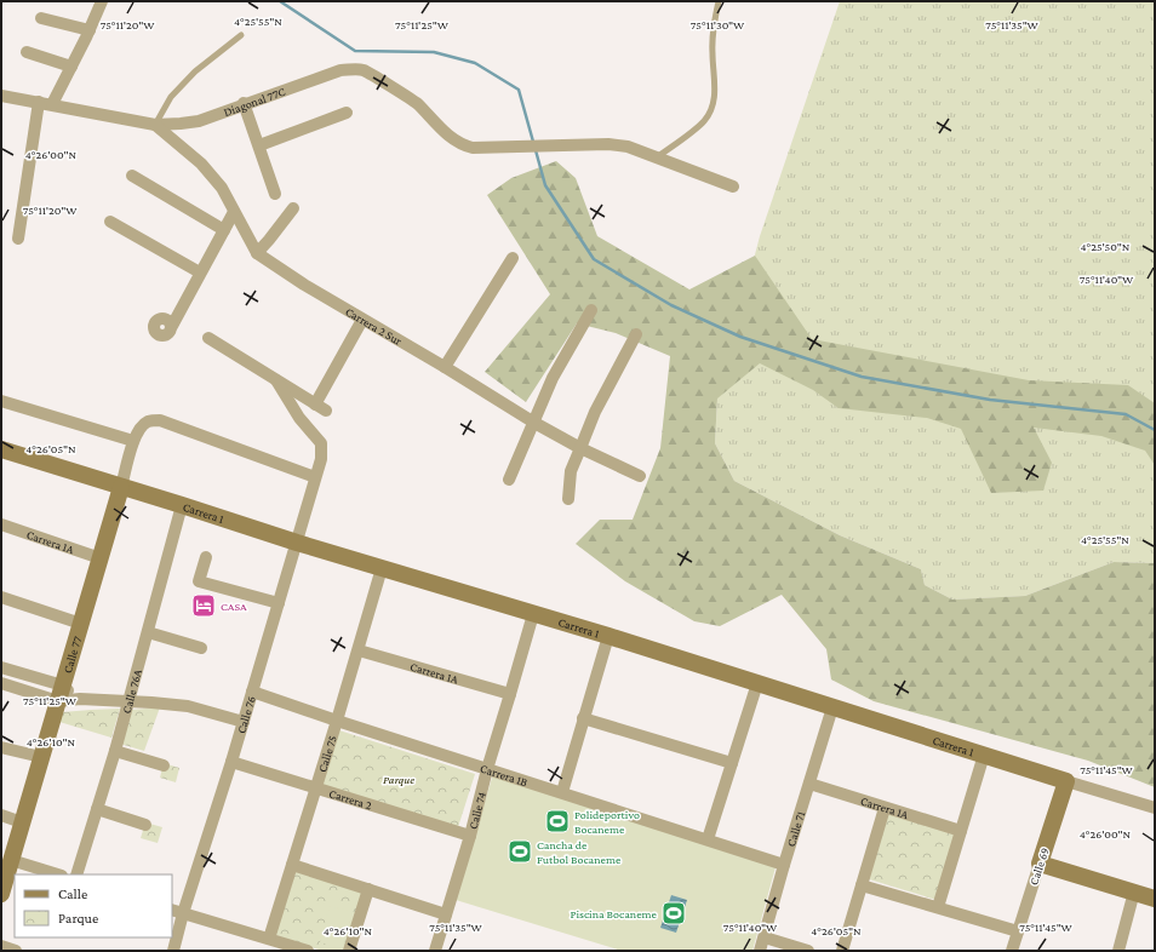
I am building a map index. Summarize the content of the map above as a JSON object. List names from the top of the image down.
{
  "streets": {
    "street": [
      "Diagonal 77C",
      "Carrera 2 Sur",
      "Carrera 1",
      "Carrera 1A",
      "Calle 77",
      "Calle 76A",
      "Calle 76",
      "Calle 75",
      "Carrera 1B",
      "Carrera 2",
      "Calle 74",
      "Calle 71",
      "Calle 69"
    ]
  },
  "crossings": [
    ["Diagonal 77C", "Carrera 2 Sur"],
    ["Carrera 1", "Calle 77"],
    ["Carrera 1", "Calle 76A"],
    ["Carrera 1", "Calle 76"],
    ["Carrera 1", "Calle 75"],
    ["Carrera 1", "Calle 74"],
    ["Carrera 1", "Calle 71"],
    ["Carrera 1", "Calle 69"],
    ["Carrera 1A", "Calle 77"],
    ["Carrera 1A", "Calle 75"],
    ["Carrera 1A", "Calle 74"],
    ["Carrera 1A", "Calle 71"],
    ["Calle 77", "Calle 76"],
    ["Calle 76", "Carrera 1B"],
    ["Calle 76", "Carrera 2"],
    ["Calle 75", "Carrera 1B"],
    ["Calle 75", "Carrera 2"],
    ["Carrera 1B", "Calle 74"],
    ["Carrera 1B", "Calle 71"],
    ["Carrera 2", "Calle 74"]
  ],
  "parks": ["Parque"],
  "places": {
    "hotel": ["CASA"],
    "sports": ["Polideportivo Bocaneme", "Cancha de Futbol Bocaneme", "Piscina Bocaneme"]
  },
  "legend": ["Calle", "Parque"],
  "coordinates": [
    "4°25'55\"N",
    "75°11'20\"W",
    "75°11'35\"W",
    "75°11'25\"W",
    "75°11'30\"W",
    "4°26'00\"N",
    "4°25'50\"N",
    "75°11'40\"W",
    "4°26'05\"N",
    "4°26'10\"N",
    "75°11'45\"W"
  ]
}
